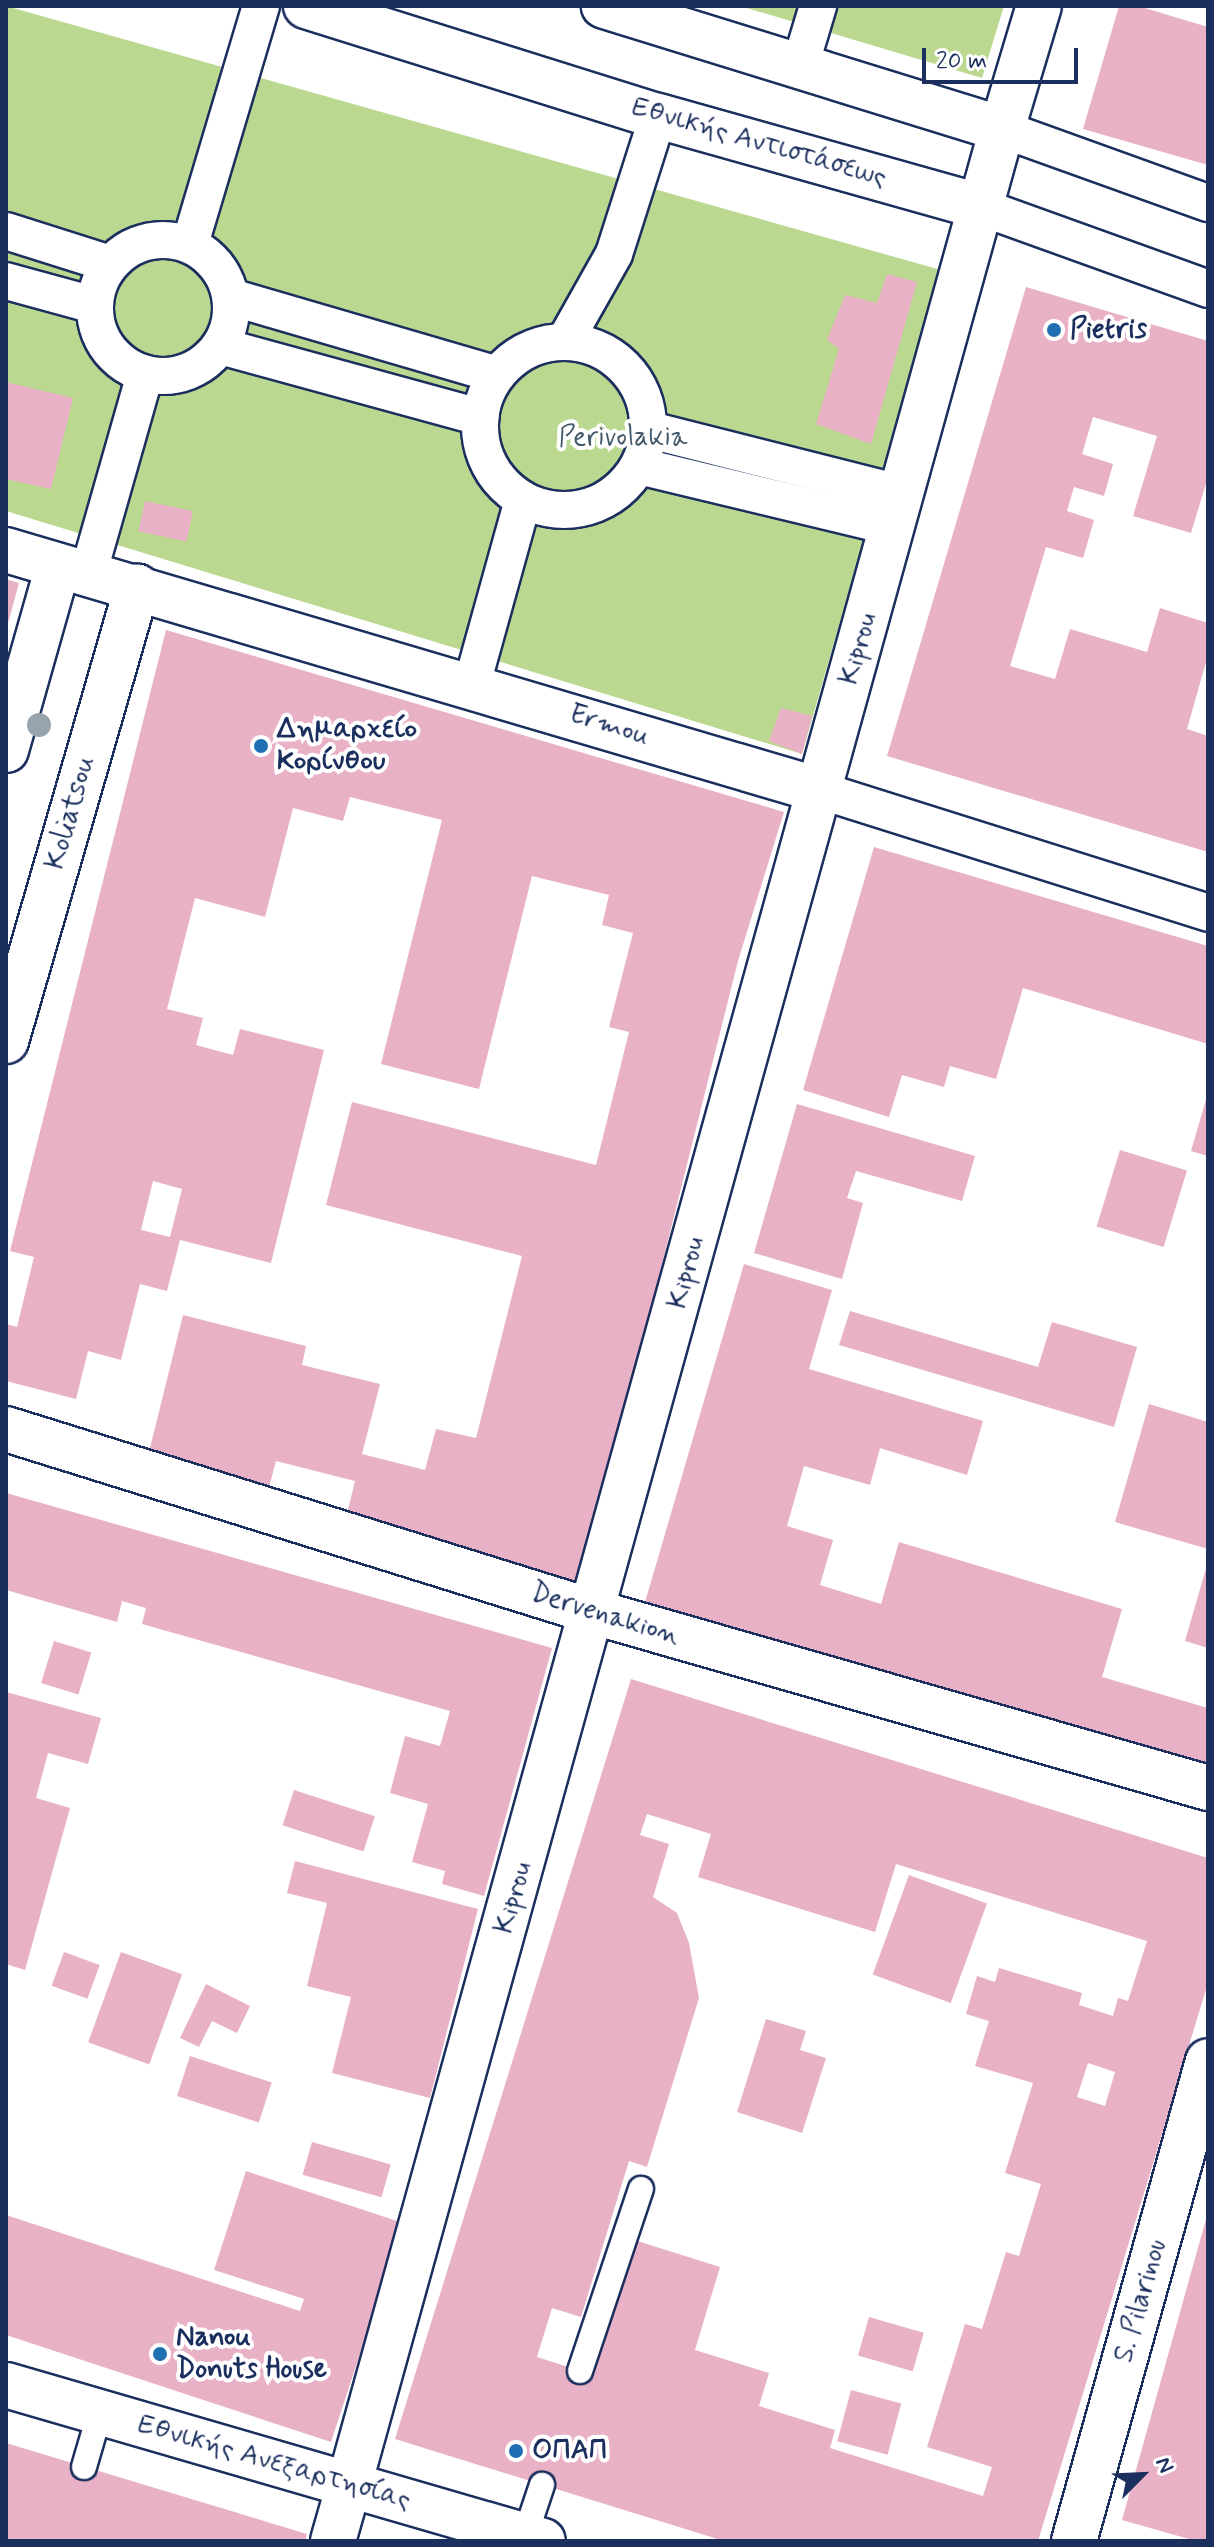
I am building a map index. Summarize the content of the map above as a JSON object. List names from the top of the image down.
{
  "streets": {
    "street": [
      "Εθνικής Αντιστάσεως",
      "Kiprou",
      "Ermou",
      "Koliatsou",
      "Dervenakion",
      "S. Pilarinou",
      "Εθνικής Ανεξαρτησίας"
    ]
  },
  "crossings": [
    ["Εθνικής Αντιστάσεως", "Kiprou"],
    ["Kiprou", "Ermou"],
    ["Kiprou", "Dervenakion"],
    ["Kiprou", "Εθνικής Ανεξαρτησίας"],
    ["Ermou", "Koliatsou"]
  ],
  "parks": ["Perivolakia"],
  "places": [
    "Pietris",
    "Δημαρχείο Κορίνθου",
    "Nanou Donuts House",
    "ΟΠΑΠ"
  ],
  "scale_bar": "20 m",
  "north": "top right"
}
